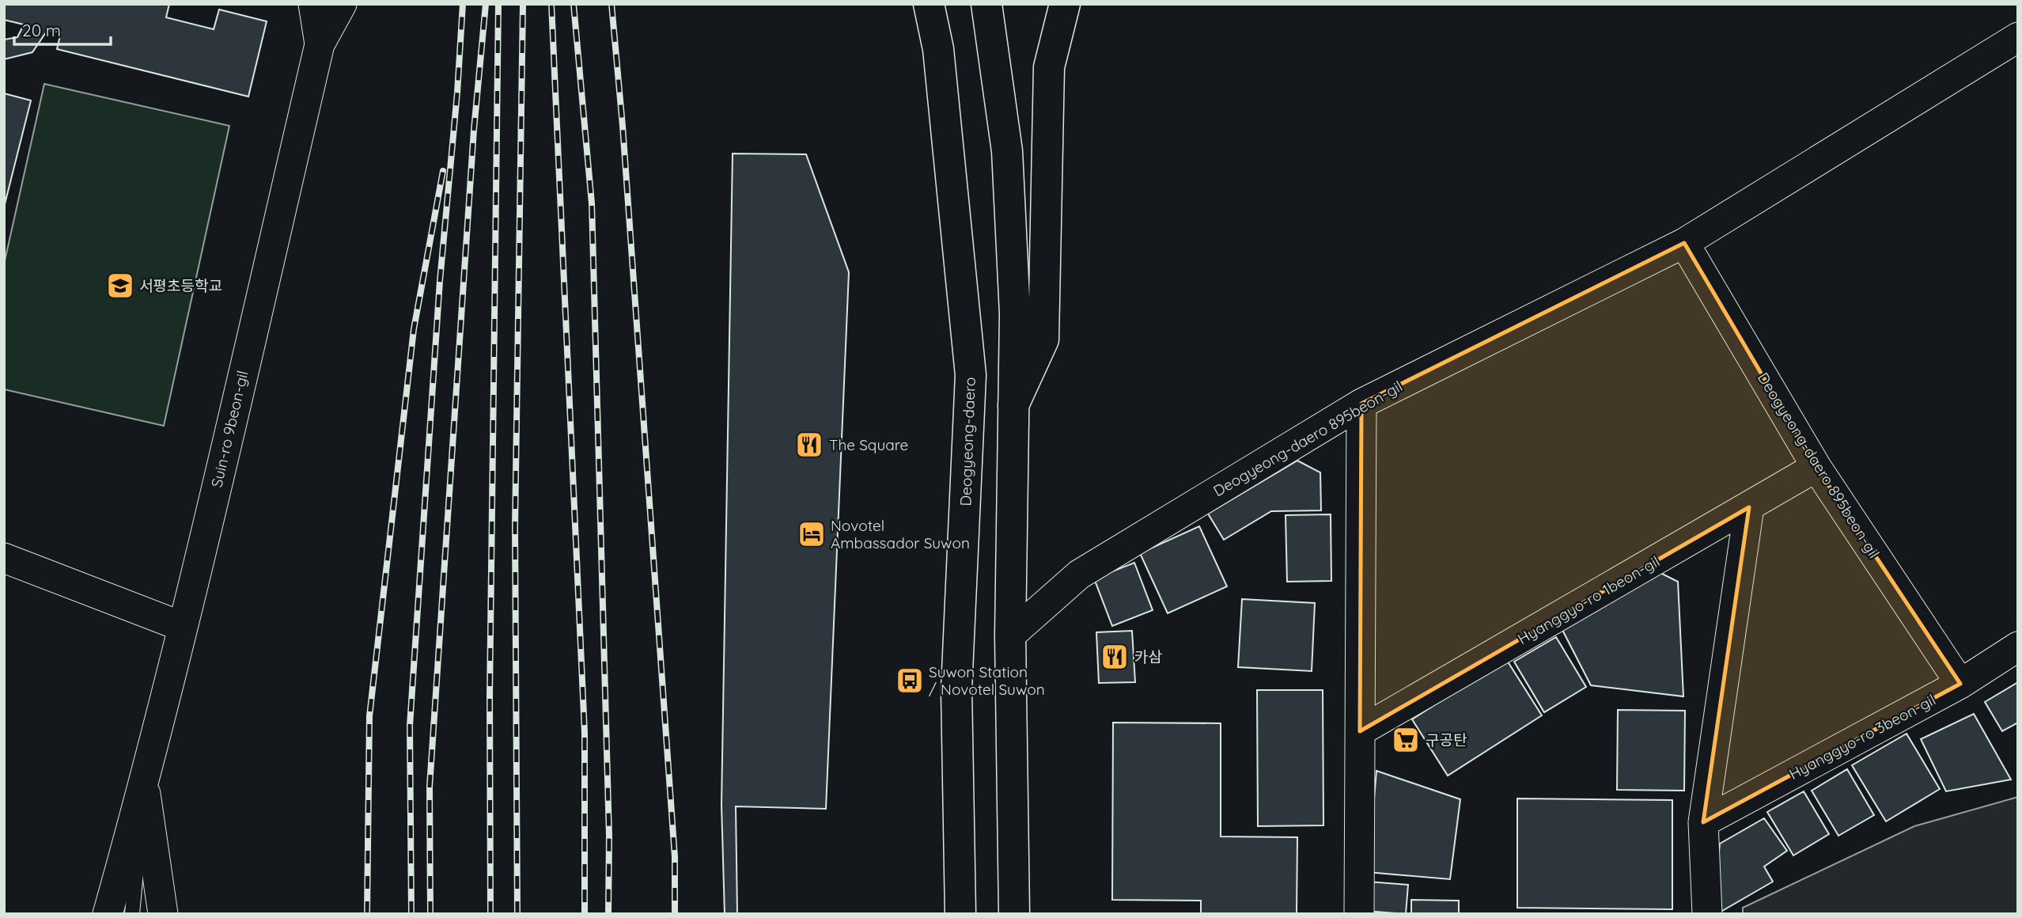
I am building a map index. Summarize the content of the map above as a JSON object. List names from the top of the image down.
{
  "streets": {
    "main road": ["Deogyeong-daero"],
    "street": [
      "Suin-ro 9beon-gil",
      "Deogyeong-daero 895beon-gil",
      "Hyanggyo-ro 1beon-gil",
      "Hyanggyo-ro 3beon-gil"
    ]
  },
  "crossings": [
    ["Deogyeong-daero 895beon-gil", "Hyanggyo-ro 1beon-gil"],
    ["Deogyeong-daero 895beon-gil", "Hyanggyo-ro 3beon-gil"]
  ],
  "places": {
    "school or university": ["서평초등학교"],
    "restaurant": ["The Square", "카삼"],
    "hotel": ["Novotel Ambassador Suwon"],
    "bus stop": ["Suwon Station / Novotel Suwon"],
    "supermarket": ["구공탄"]
  },
  "scale_bar": "20 m"
}
